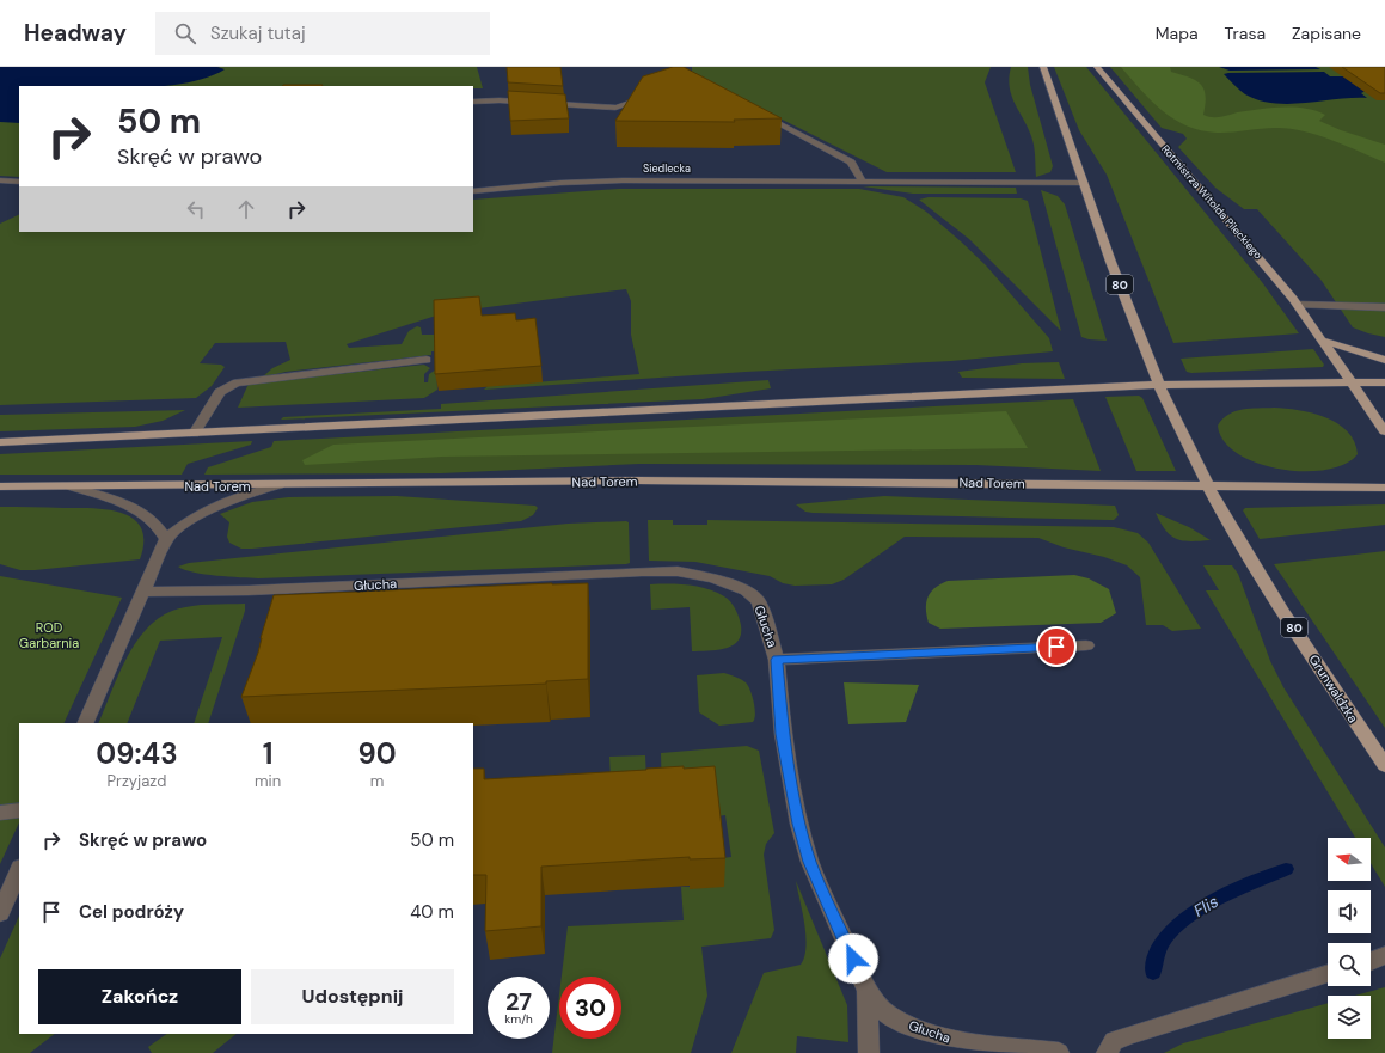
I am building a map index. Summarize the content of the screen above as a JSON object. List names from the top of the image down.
{
  "streets": {
    "main road": [
      "Rotmistrza Witolda Pileckiego",
      "80",
      "Nad Torem",
      "Grunwaldzka"
    ],
    "street": ["Siedlecka", "Głucha"]
  },
  "crossings": [
    ["Siedlecka", "80"],
    ["80", "Nad Torem"],
    ["80", "Grunwaldzka"],
    ["Nad Torem", "Grunwaldzka"]
  ],
  "water": ["Flis"],
  "parks": ["ROD Garbarnia"],
  "north": "left",
  "page": {
    "header": "Headway",
    "search": "Szukaj tutaj",
    "nav": ["Mapa", "Trasa", "Zapisane"],
    "turn": ["50 m", "Skręć w prawo"],
    "eta": [
      "09:43",
      "Przyjazd",
      "1",
      "min",
      "90",
      "m"
    ],
    "list": [
      {
        "name": "Skręć w prawo",
        "value": "50 m"
      },
      {
        "name": "Cel podróży",
        "value": "40 m"
      }
    ],
    "buttons": ["Zakończ", "Udostępnij"],
    "speed": "27 km/h",
    "limit": "30"
  }
}
